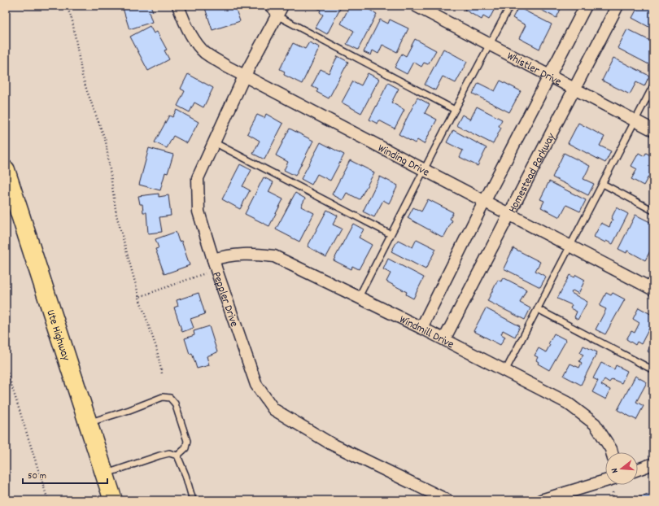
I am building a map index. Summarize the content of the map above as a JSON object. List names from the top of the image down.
{
  "streets": {
    "main road": ["Ute Highway"],
    "street": [
      "Whistler Drive",
      "Winding Drive",
      "Homestead Parkway",
      "Peppler Drive",
      "Windmill Drive"
    ]
  },
  "crossings": [
    ["Whistler Drive", "Homestead Parkway"],
    ["Winding Drive", "Homestead Parkway"],
    ["Winding Drive", "Peppler Drive"],
    ["Homestead Parkway", "Windmill Drive"],
    ["Peppler Drive", "Windmill Drive"]
  ],
  "scale_bar": "50 m",
  "north": "left"
}
